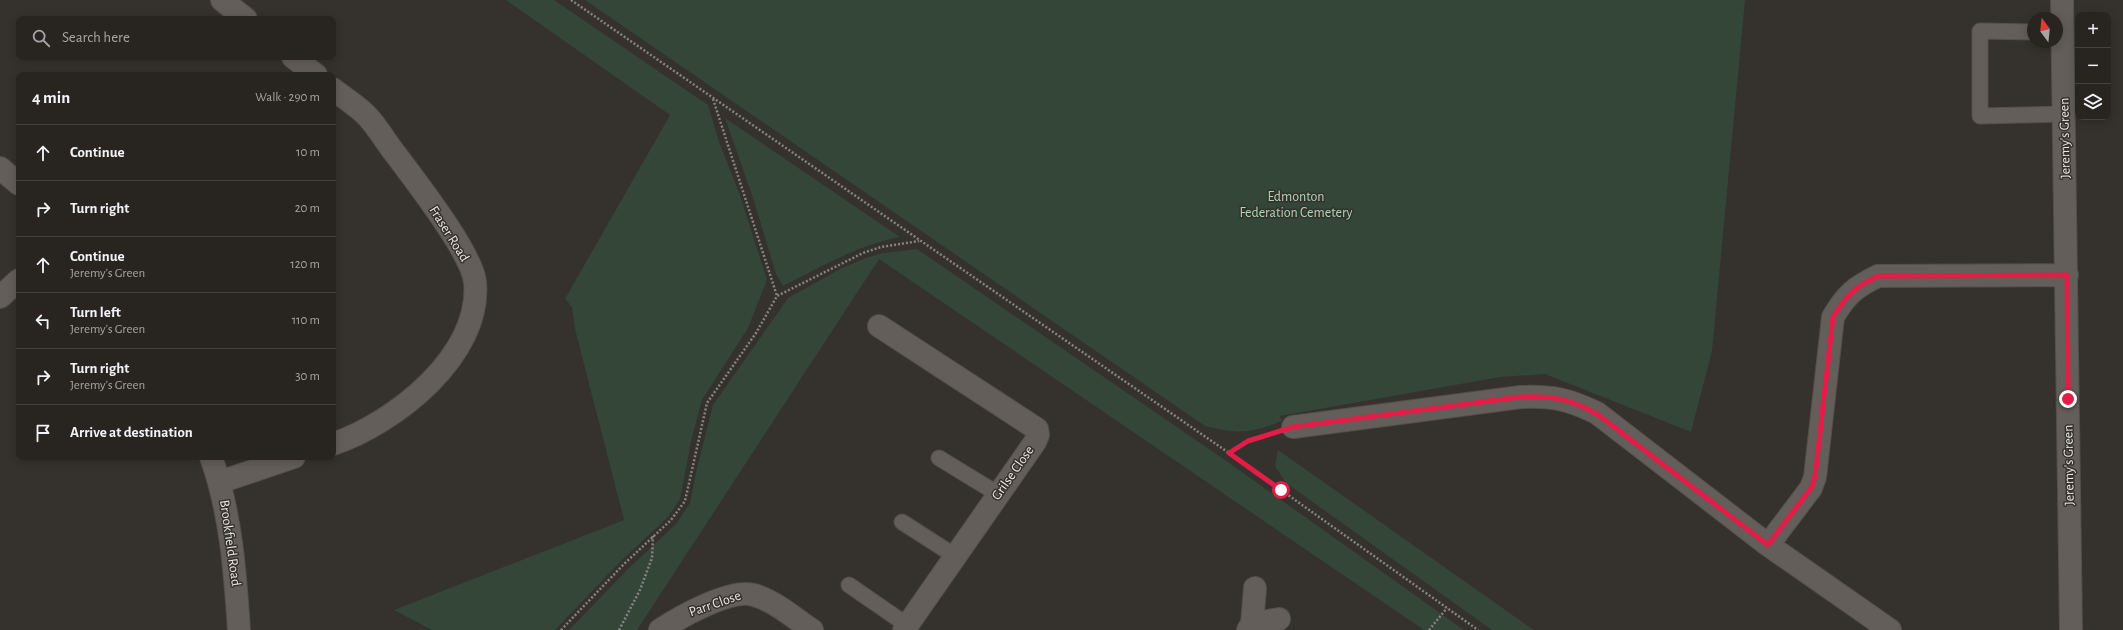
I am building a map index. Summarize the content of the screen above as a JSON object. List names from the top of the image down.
{
  "streets": {
    "street": [
      "Jeremy's Green",
      "Fraser Road",
      "Grilse Close",
      "Brookfield Road",
      "Parr Close"
    ]
  },
  "parks": ["Edmonton Federation Cemetery"],
  "north": "top",
  "page": {
    "map_buttons": ["+", "−"],
    "search": "Search here",
    "heading": ["4 min", "Walk · 290 m"],
    "list": [
      ["Continue", "10 m"],
      ["Turn right", "20 m"],
      ["Continue", "Jeremy's Green", "120 m"],
      ["Turn left", "Jeremy's Green", "110 m"],
      ["Turn right", "Jeremy's Green", "30 m"],
      "Arrive at destination"
    ]
  }
}
